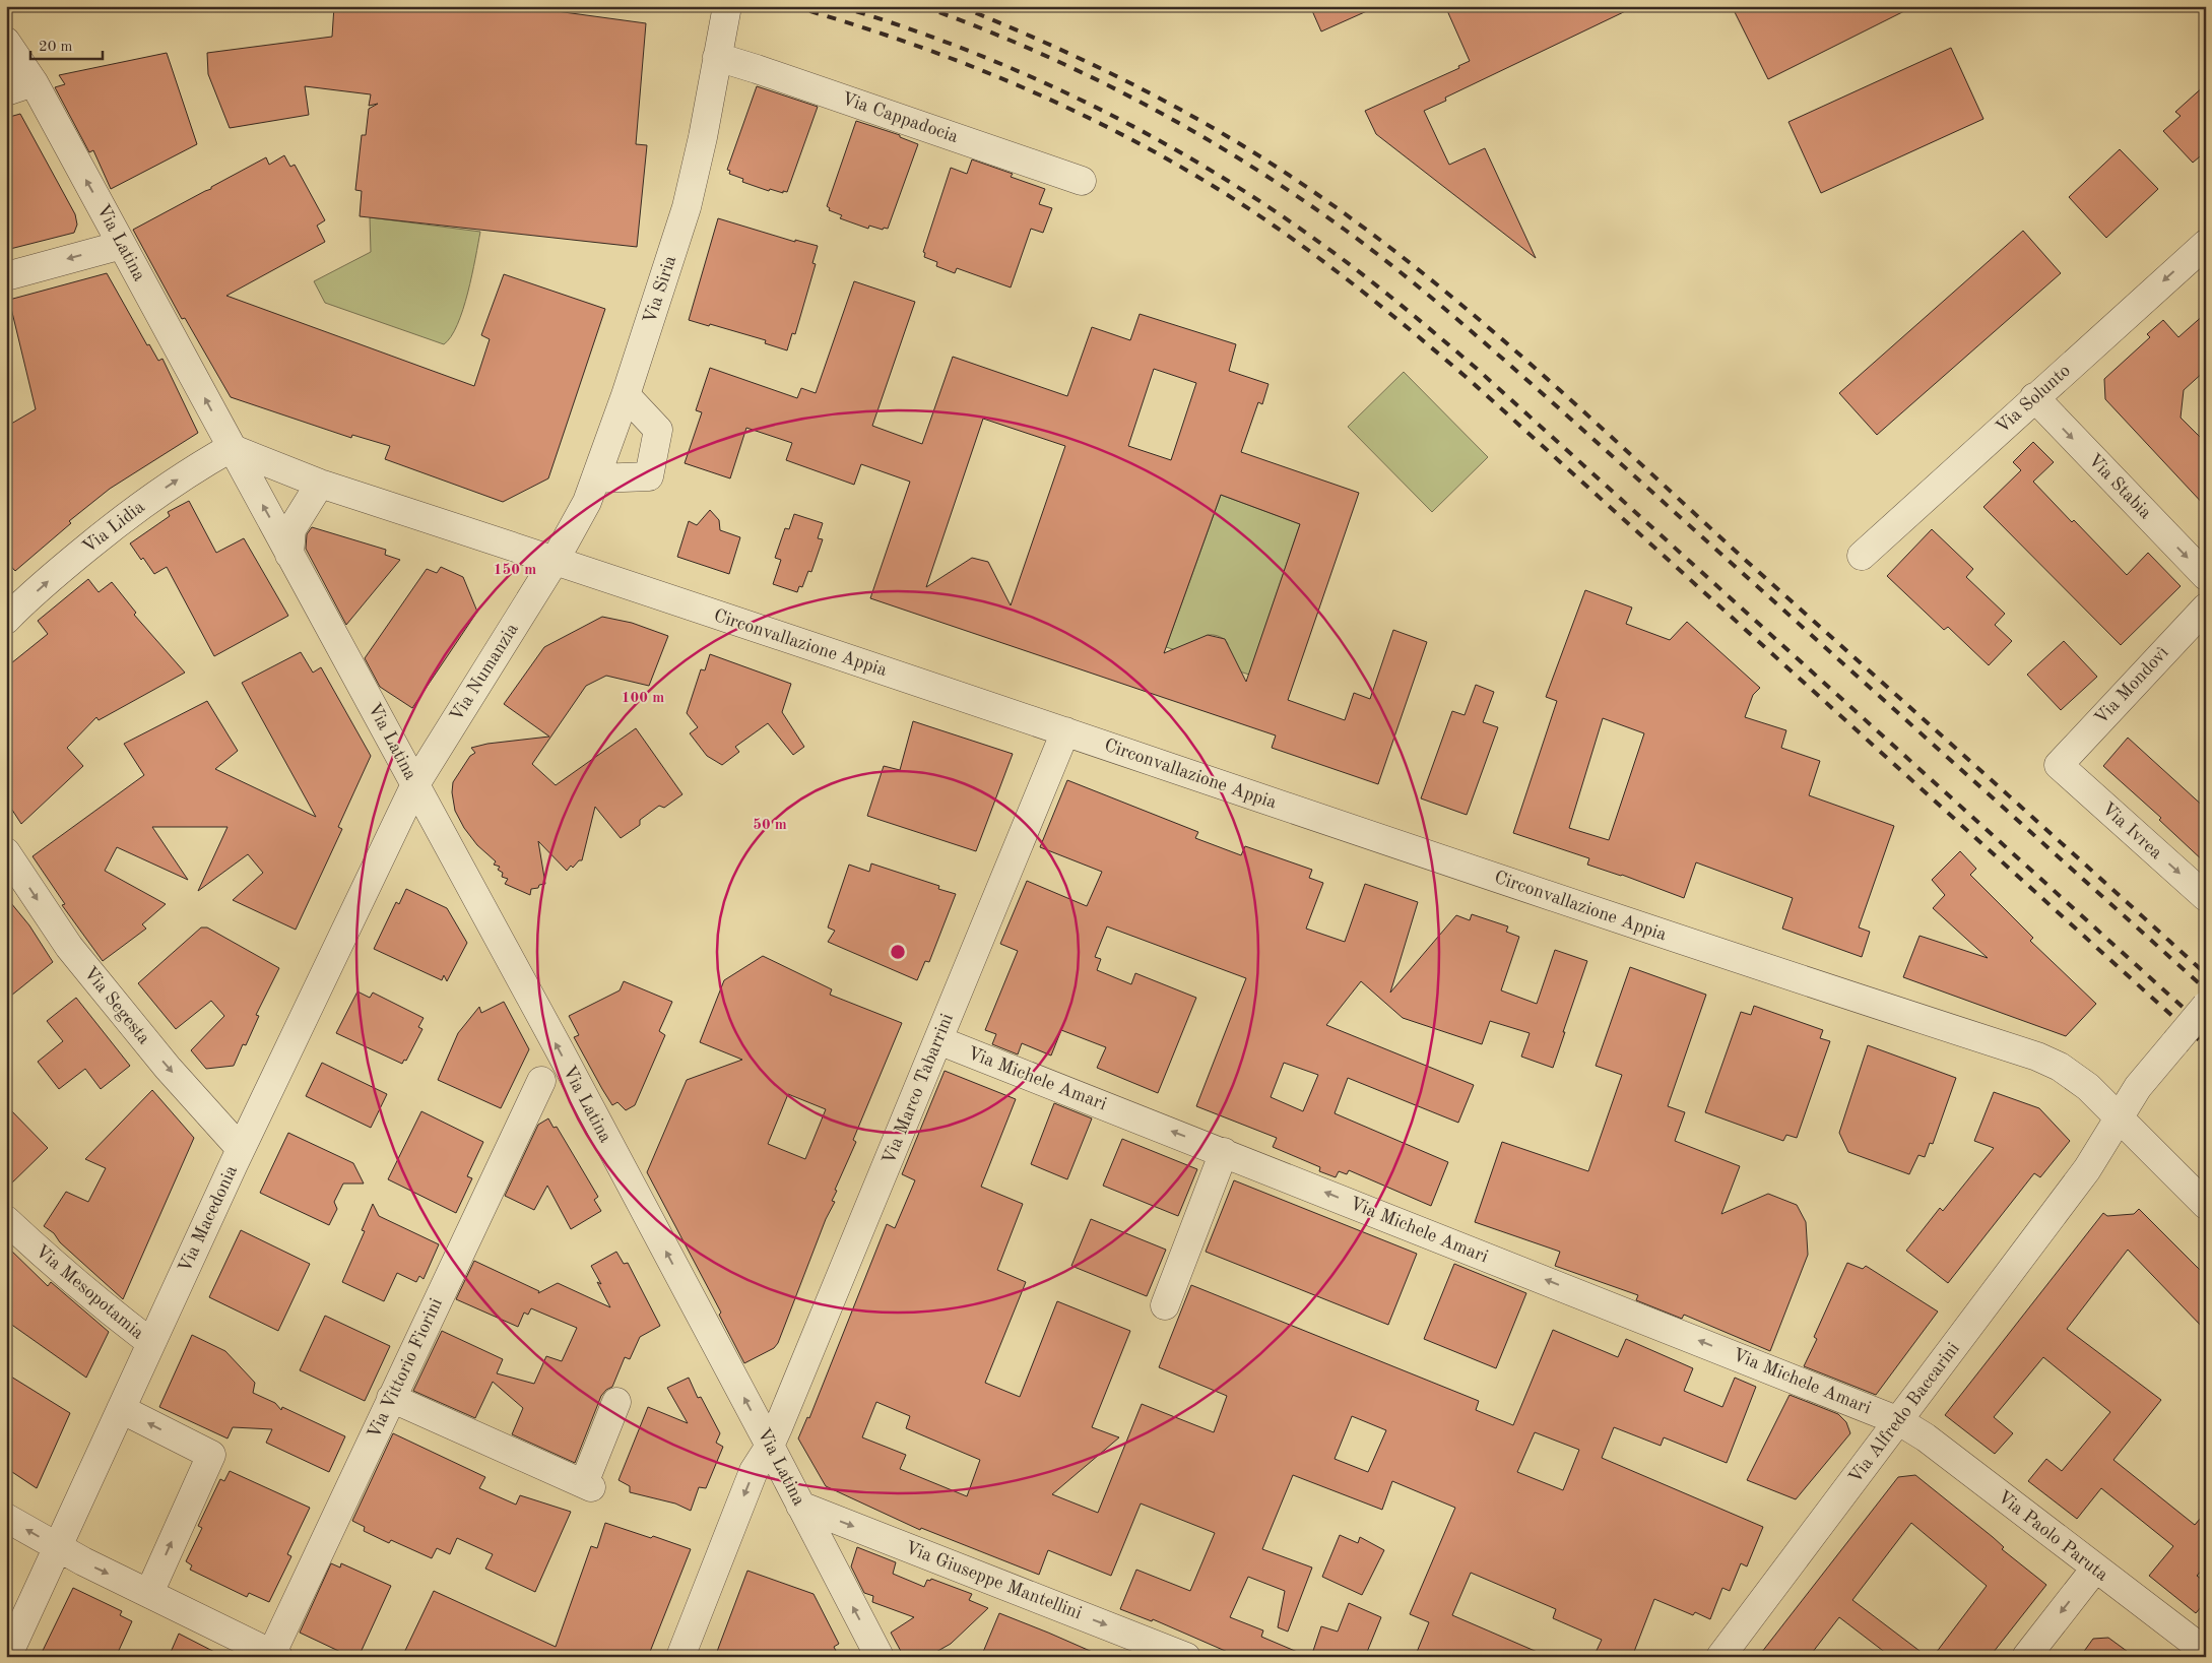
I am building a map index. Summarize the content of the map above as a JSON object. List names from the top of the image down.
{
  "streets": {
    "street": [
      "Via Cappadocia",
      "Via Latina",
      "Via Siria",
      "Via Solunto",
      "Via Stabia",
      "Via Lidia",
      "Circonvallazione Appia",
      "Via Numanzia",
      "Via Mondovì",
      "Via Ivrea",
      "Via Segesta",
      "Via Michele Amari",
      "Via Marco Tabarrini",
      "Via Macedonia",
      "Via Mesopotamia",
      "Via Vittorio Fiorini",
      "Via Alfredo Baccarini",
      "Via Paolo Paruta",
      "Via Giuseppe Mantellini"
    ]
  },
  "crossings": [
    ["Via Cappadocia", "Via Siria"],
    ["Via Latina", "Via Lidia"],
    ["Via Latina", "Circonvallazione Appia"],
    ["Via Latina", "Via Numanzia"],
    ["Via Latina", "Via Marco Tabarrini"],
    ["Via Latina", "Via Macedonia"],
    ["Via Latina", "Via Giuseppe Mantellini"],
    ["Via Siria", "Circonvallazione Appia"],
    ["Via Siria", "Via Numanzia"],
    ["Via Solunto", "Via Stabia"],
    ["Via Lidia", "Circonvallazione Appia"],
    ["Circonvallazione Appia", "Via Numanzia"],
    ["Circonvallazione Appia", "Via Marco Tabarrini"],
    ["Circonvallazione Appia", "Via Alfredo Baccarini"],
    ["Via Numanzia", "Via Macedonia"],
    ["Via Mondovì", "Via Ivrea"],
    ["Via Segesta", "Via Macedonia"],
    ["Via Michele Amari", "Via Marco Tabarrini"],
    ["Via Michele Amari", "Via Alfredo Baccarini"],
    ["Via Michele Amari", "Via Paolo Paruta"],
    ["Via Macedonia", "Via Mesopotamia"],
    ["Via Alfredo Baccarini", "Via Paolo Paruta"]
  ],
  "one_way": [
    "Via Latina",
    "Via Solunto",
    "Via Stabia",
    "Via Lidia",
    "Via Ivrea",
    "Via Segesta",
    "Via Michele Amari",
    "Via Giuseppe Mantellini"
  ],
  "scale_bar": "20 m",
  "rings": ["150 m", "100 m", "50 m"]
}
